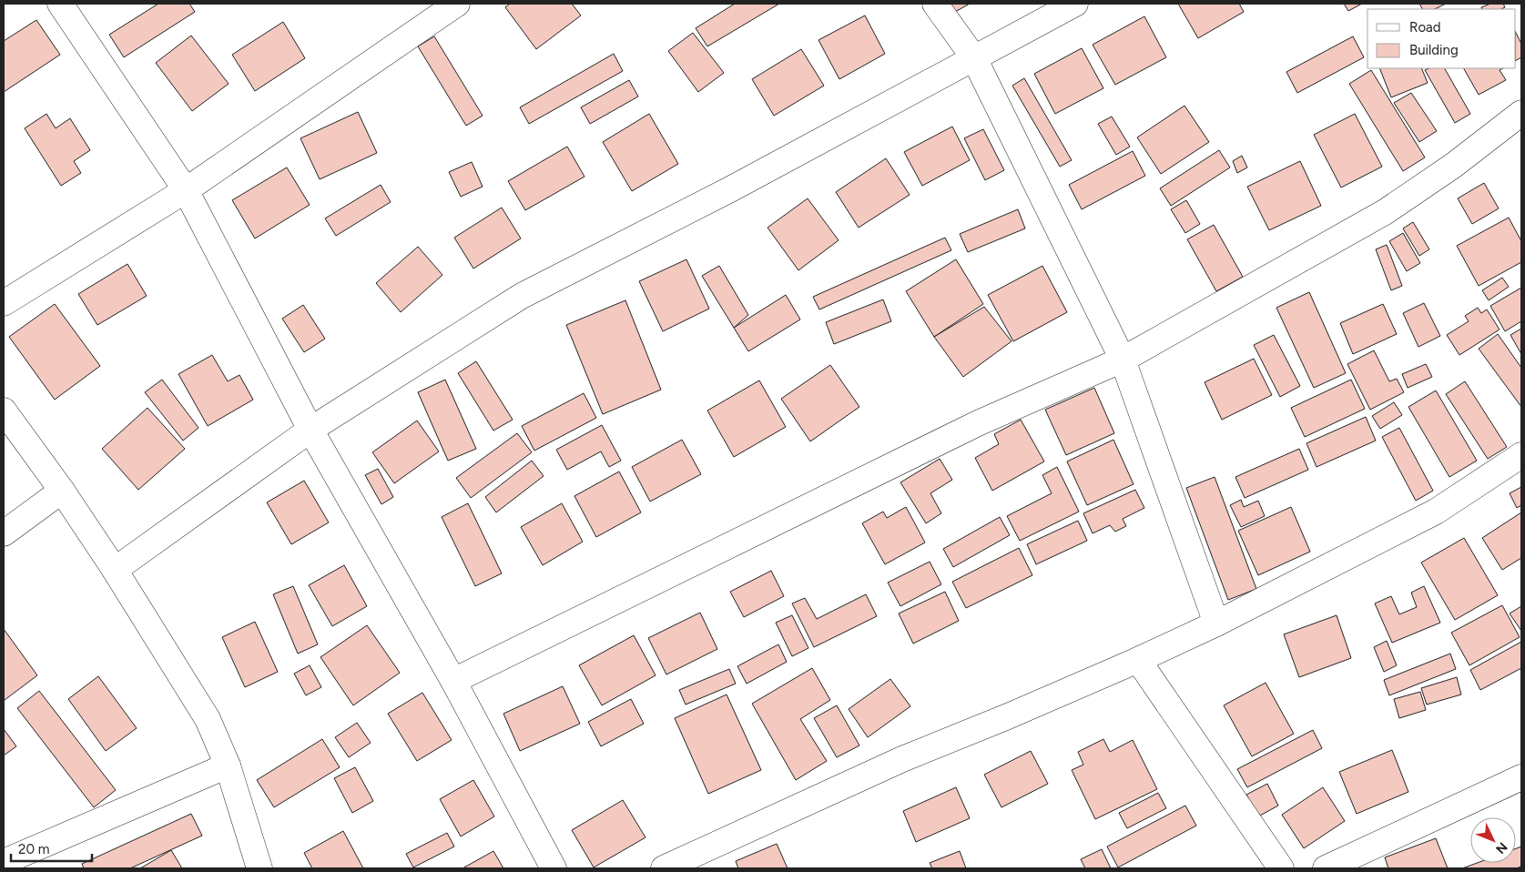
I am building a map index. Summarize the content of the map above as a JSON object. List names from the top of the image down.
{
  "legend": ["Road", "Building"],
  "scale_bar": "20 m",
  "north": "bottom right"
}
